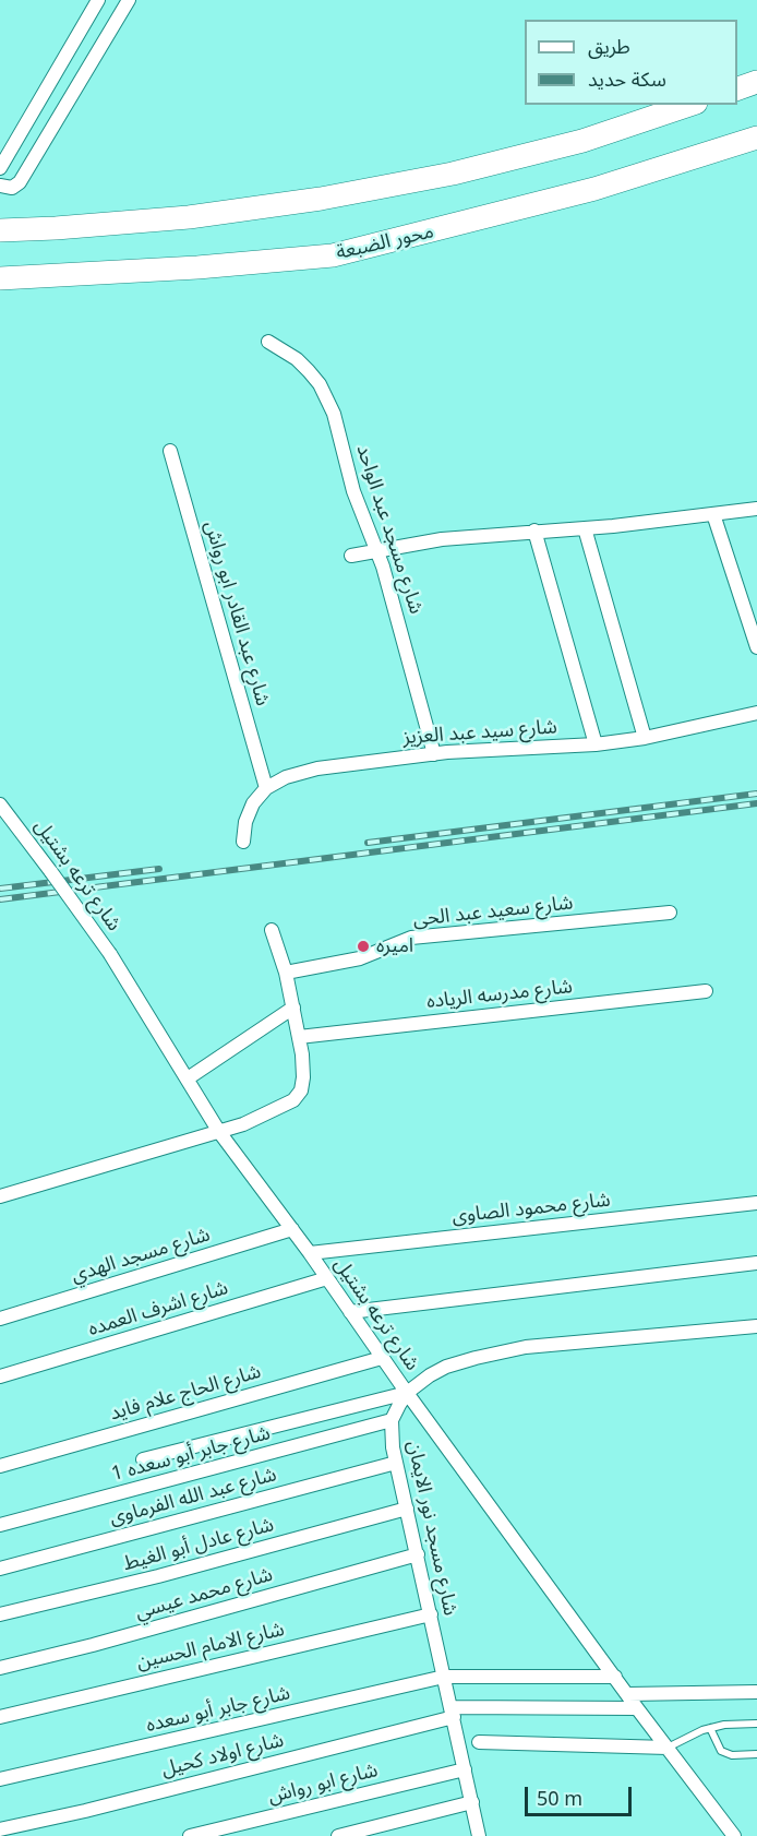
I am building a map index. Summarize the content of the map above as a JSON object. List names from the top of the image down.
{
  "streets": {
    "highway": ["محور الضبعة"],
    "street": [
      "شارع مسجد عبد الواحد",
      "شارع عبد القادر ابو رواش",
      "شارع سيد عبد العزيز",
      "شارع ترعه بشتيل",
      "شارع سعيد عبد الحى",
      "شارع مدرسه الرياده",
      "شارع محمود الصاوى",
      "شارع مسجد الهدي",
      "شارع اشرف العمده",
      "شارع الحاج علام فايد",
      "شارع جابر أبو سعده 1",
      "شارع عبد الله الفرماوى",
      "شارع مسجد نور الايمان",
      "شارع عادل أبو الغيط",
      "شارع محمد عيسي",
      "شارع الامام الحسين",
      "شارع جابر أبو سعده",
      "شارع اولاد كحيل",
      "شارع ابو رواش"
    ]
  },
  "crossings": [
    ["شارع مسجد عبد الواحد", "شارع سيد عبد العزيز"],
    ["شارع عبد القادر ابو رواش", "شارع سيد عبد العزيز"],
    ["شارع ترعه بشتيل", "شارع محمود الصاوى"],
    ["شارع ترعه بشتيل", "شارع مسجد الهدي"],
    ["شارع ترعه بشتيل", "شارع اشرف العمده"],
    ["شارع ترعه بشتيل", "شارع الحاج علام فايد"],
    ["شارع ترعه بشتيل", "شارع مسجد نور الايمان"],
    ["شارع ترعه بشتيل", "شارع جابر أبو سعده"],
    ["شارع ترعه بشتيل", "شارع اولاد كحيل"],
    ["شارع جابر أبو سعده 1", "شارع مسجد نور الايمان"],
    ["شارع عبد الله الفرماوى", "شارع مسجد نور الايمان"],
    ["شارع مسجد نور الايمان", "شارع عادل أبو الغيط"],
    ["شارع مسجد نور الايمان", "شارع محمد عيسي"],
    ["شارع مسجد نور الايمان", "شارع الامام الحسين"],
    ["شارع مسجد نور الايمان", "شارع جابر أبو سعده"],
    ["شارع مسجد نور الايمان", "شارع اولاد كحيل"],
    ["شارع مسجد نور الايمان", "شارع ابو رواش"]
  ],
  "places": ["اميره"],
  "legend": ["طريق", "سكة حديد"],
  "scale_bar": "50 m"
}
